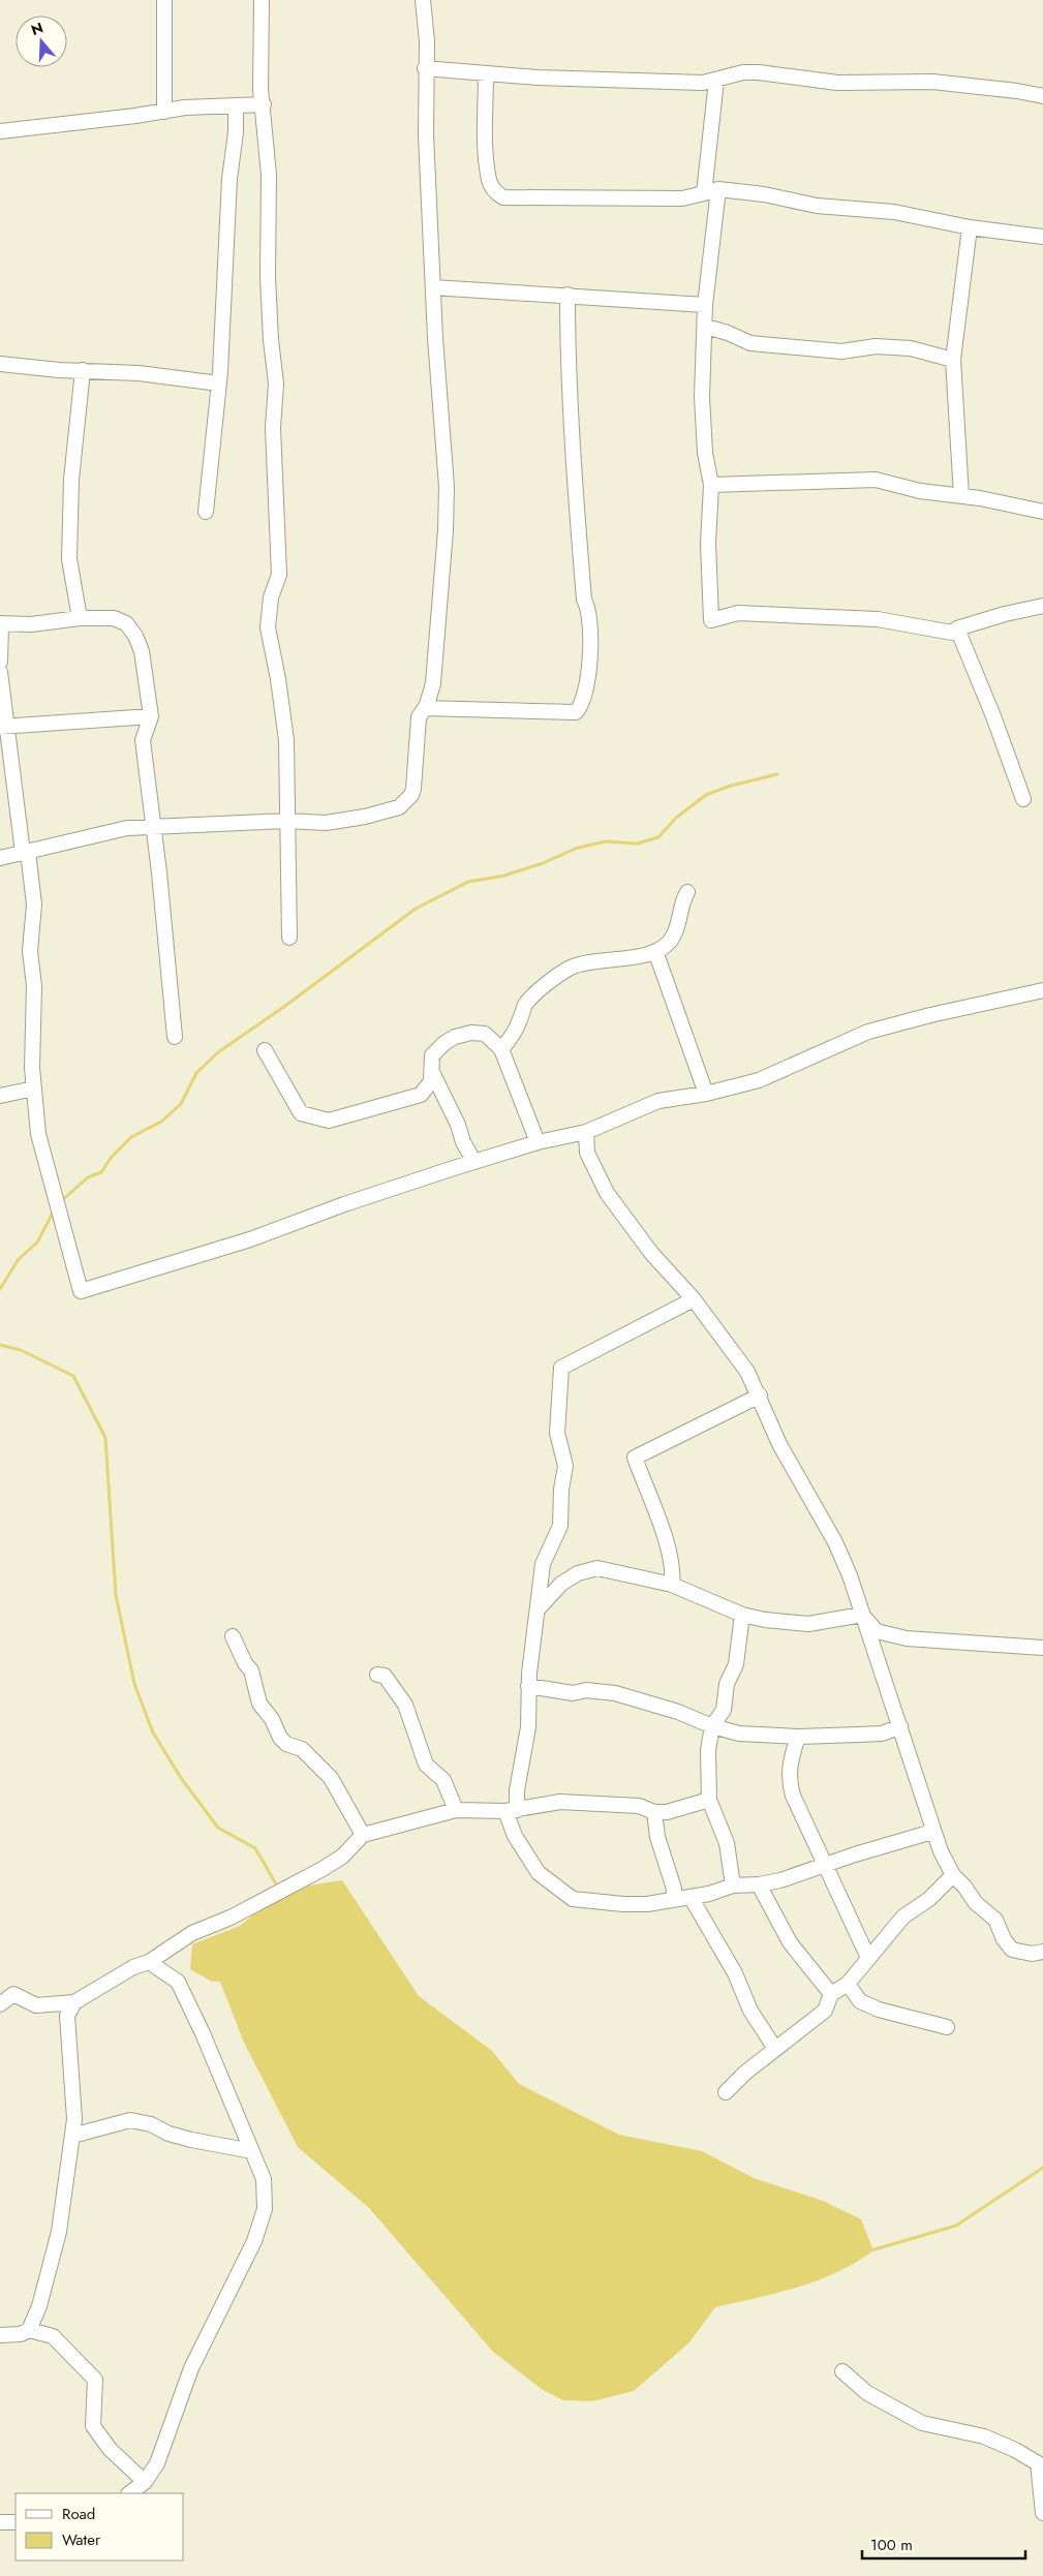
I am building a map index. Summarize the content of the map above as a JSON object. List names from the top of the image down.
{
  "legend": ["Road", "Water"],
  "scale_bar": "100 m",
  "north": "top"
}
